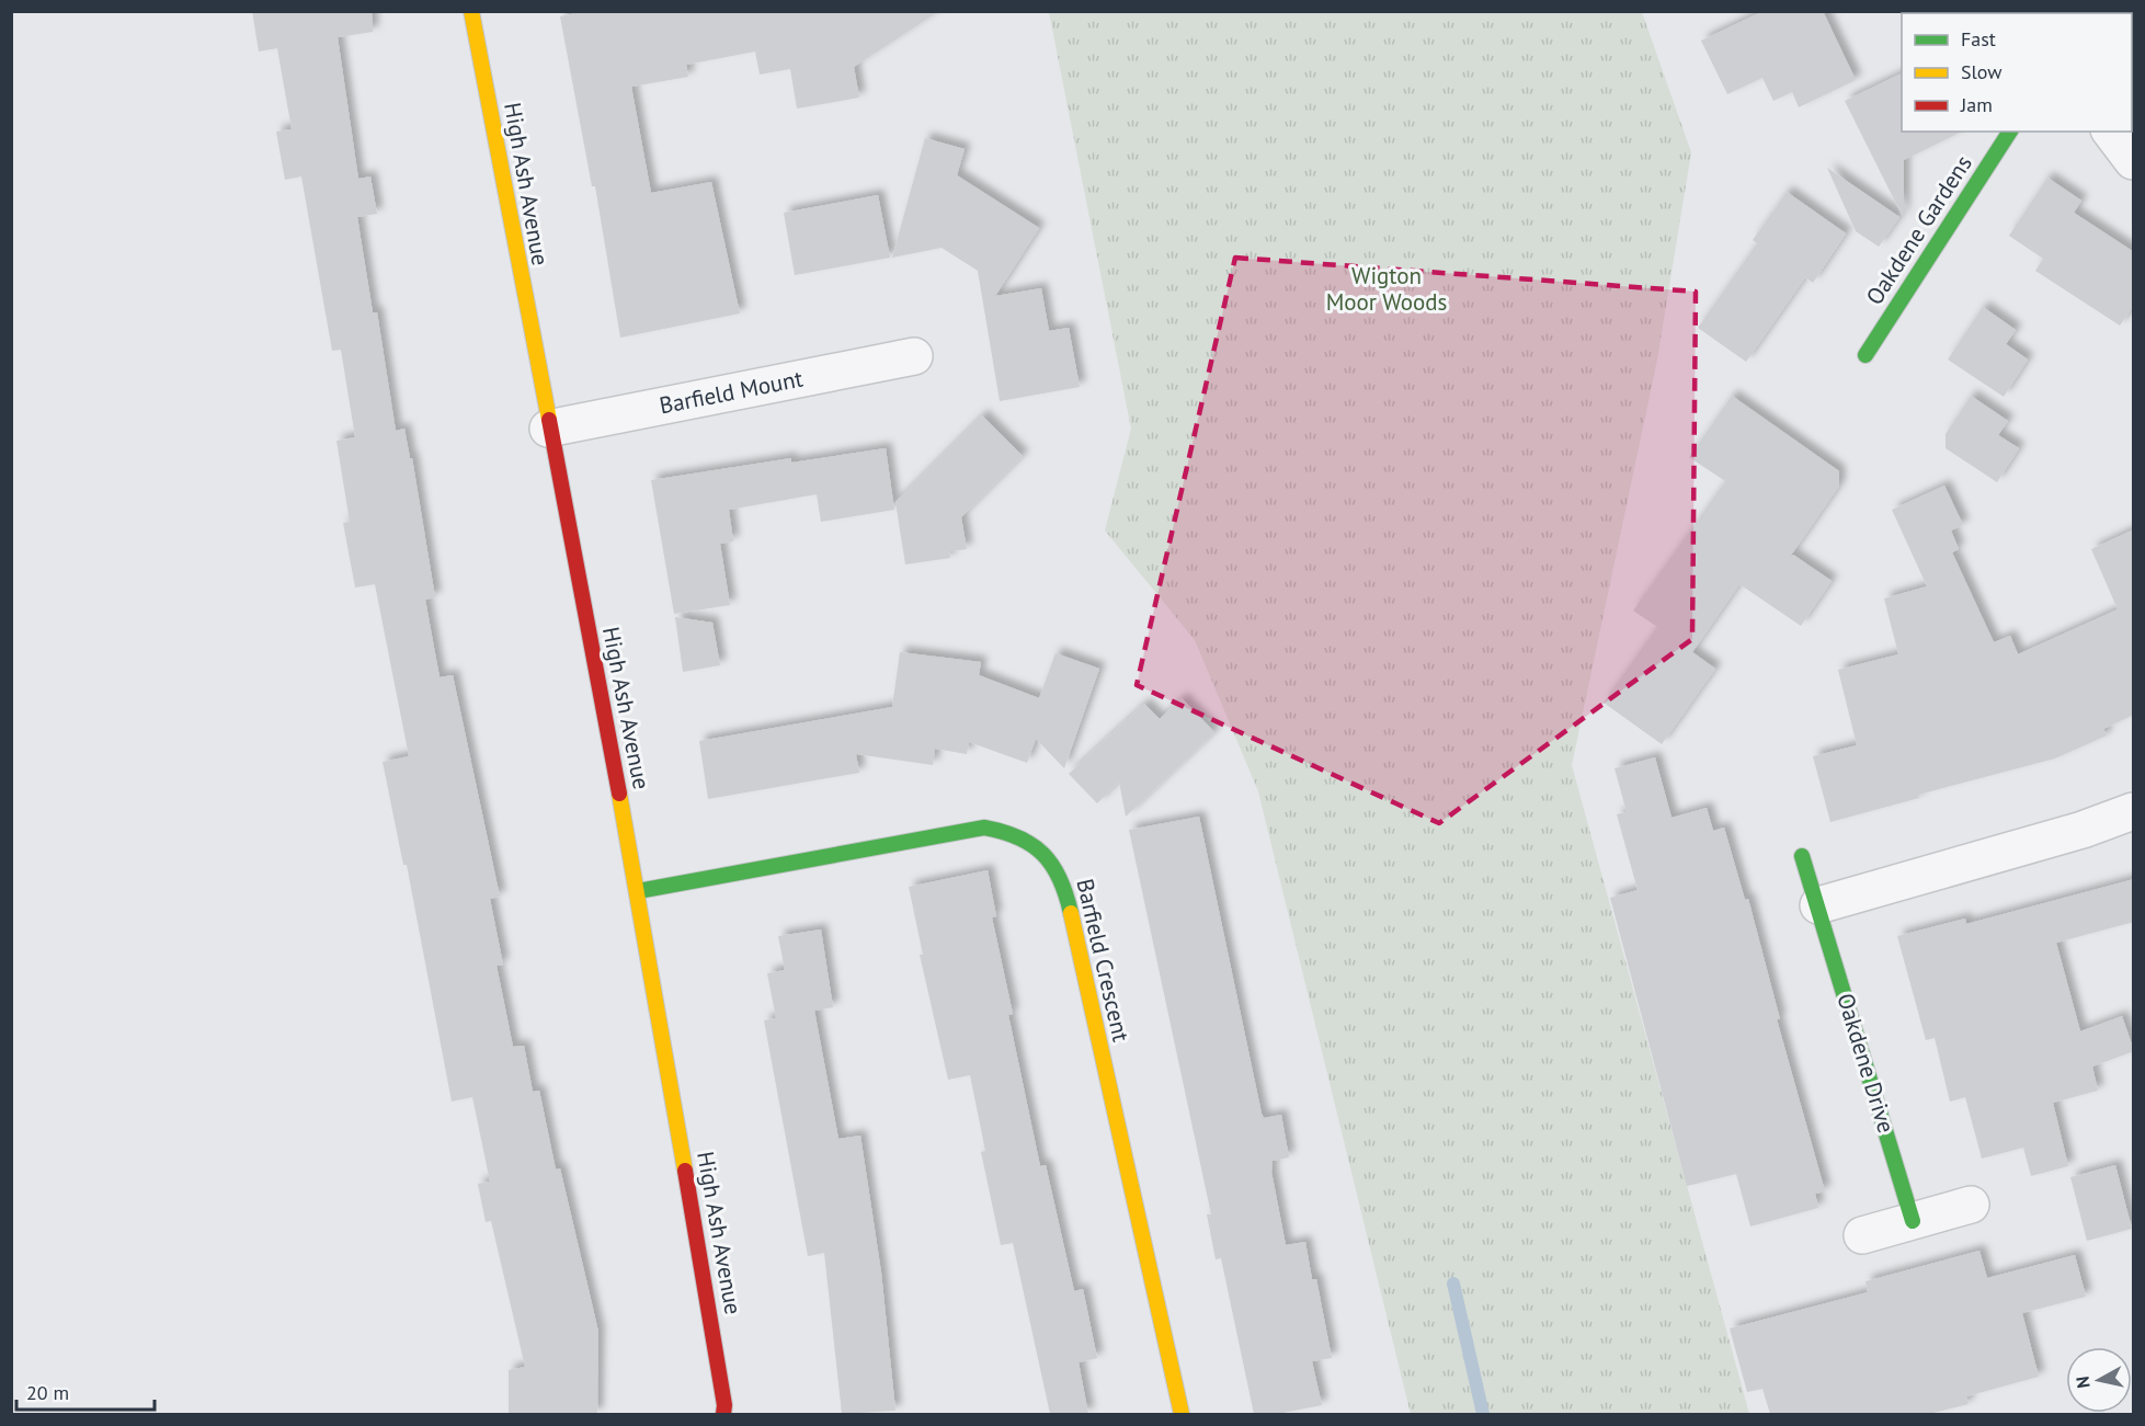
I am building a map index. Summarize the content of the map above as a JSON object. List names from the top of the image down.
{
  "streets": {
    "street": [
      "High Ash Avenue",
      "Oakdene Gardens",
      "Barfield Mount",
      "Barfield Crescent",
      "Oakdene Drive"
    ]
  },
  "crossings": [
    ["High Ash Avenue", "Barfield Mount"],
    ["High Ash Avenue", "Barfield Crescent"]
  ],
  "parks": ["Wigton Moor Woods"],
  "legend": ["Fast", "Slow", "Jam"],
  "scale_bar": "20 m",
  "north": "left"
}
